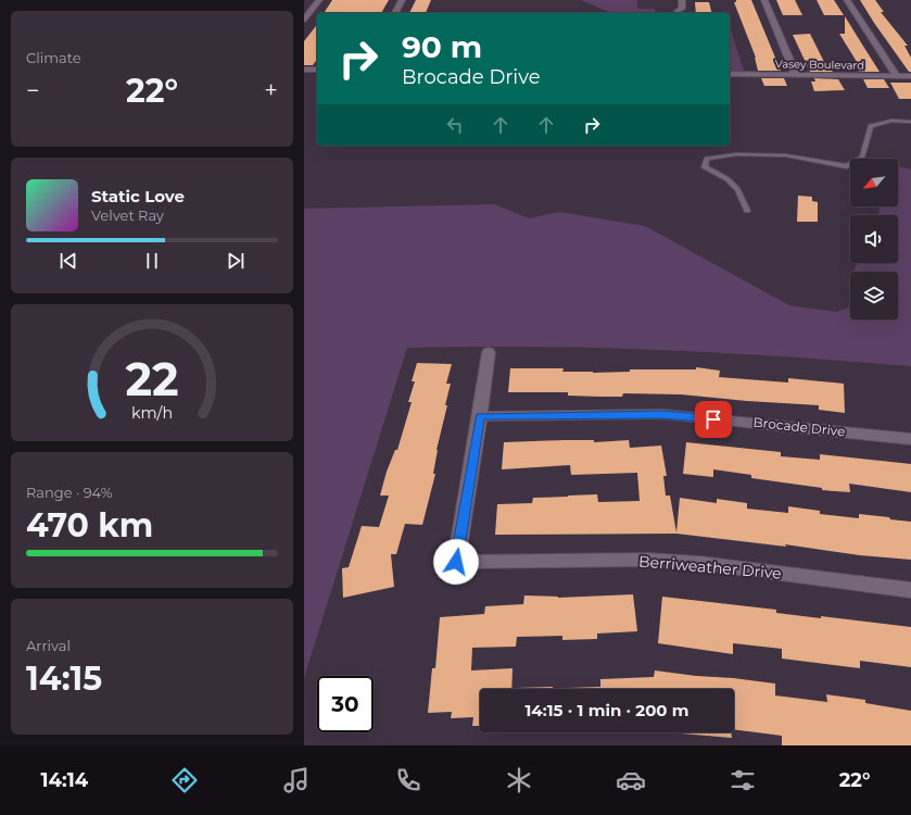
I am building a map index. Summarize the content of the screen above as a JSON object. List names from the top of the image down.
{
  "streets": {
    "street": ["Vasey Boulevard", "Brocade Drive", "Berriweather Drive"]
  },
  "crossings": [
    ["Brocade Drive", "Berriweather Drive"]
  ],
  "north": "bottom left",
  "page": {
    "tile": [
      "Climate",
      ["Range · 94%", "470 km"],
      ["Arrival", "14:15"]
    ],
    "turn": ["90 m", "Brocade Drive"],
    "heat": ["−", "22°", "+"],
    "song": ["Static Love", "Velvet Ray"],
    "limit": "30",
    "trip": "14:15 · 1 min · 200 m",
    "tabs": ["14:14", "22°"],
    "gauge": ["22", "km/h"]
  }
}
